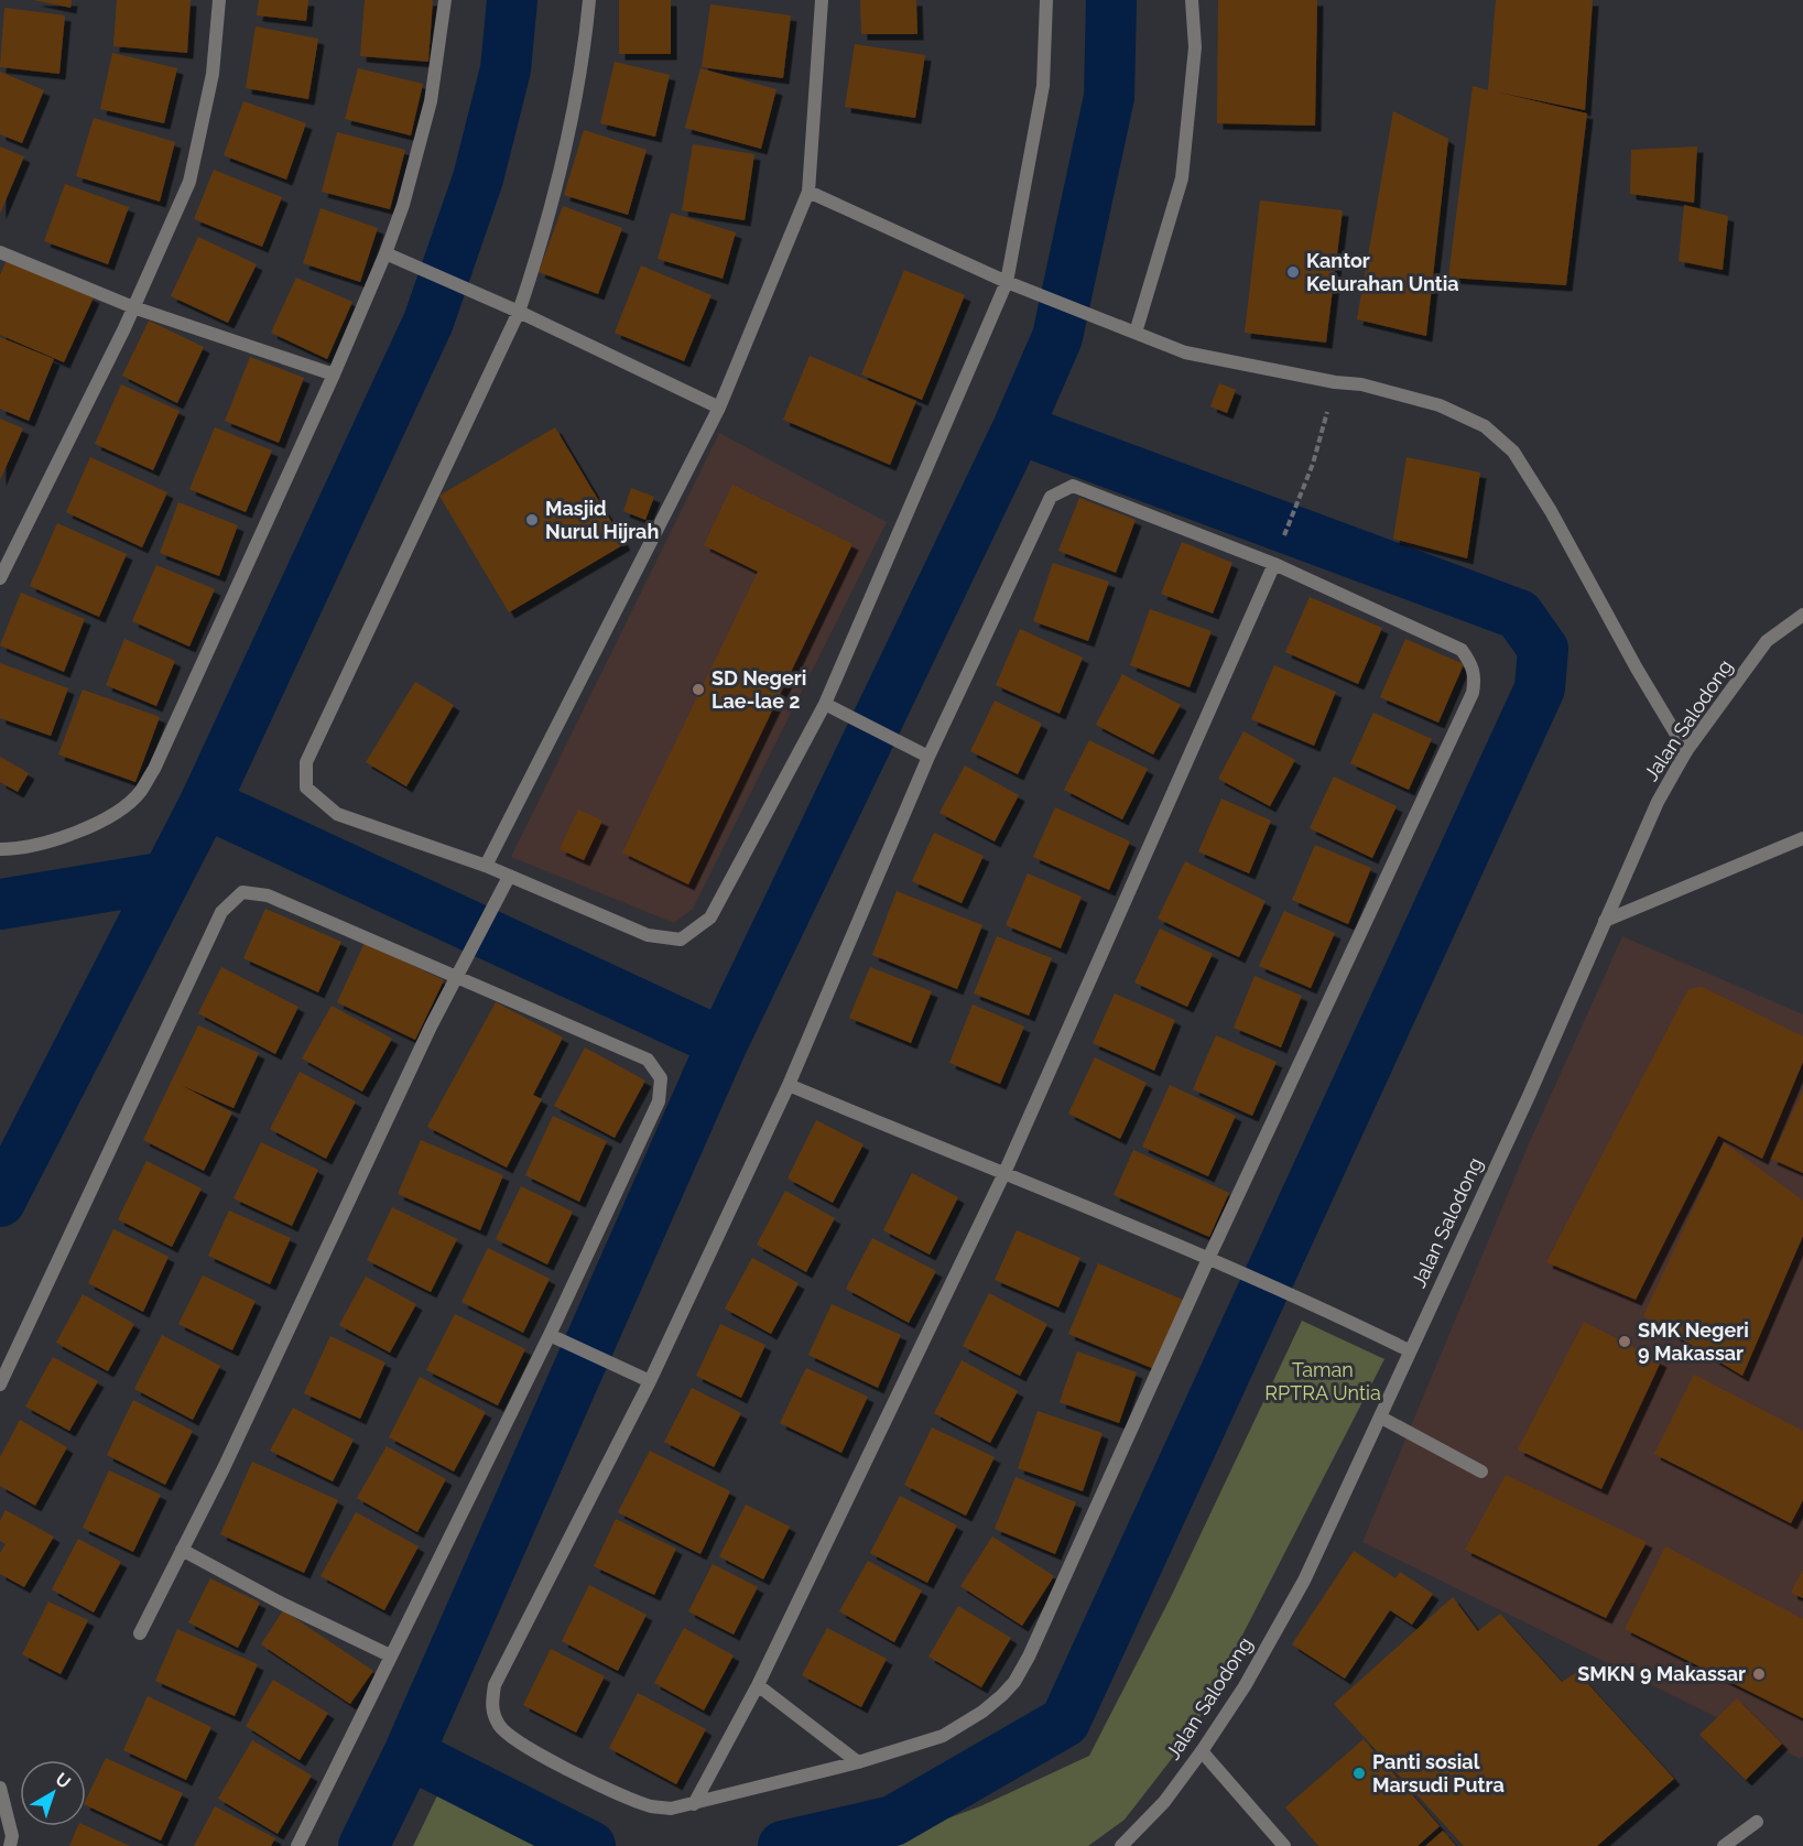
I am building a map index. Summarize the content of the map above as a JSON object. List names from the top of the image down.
{
  "streets": {
    "street": ["Jalan Salodong"]
  },
  "parks": ["Taman RPTRA Untia"],
  "places": [
    "Kantor Kelurahan Untia",
    "Masjid Nurul Hijrah",
    "SD Negeri Lae-lae 2",
    "SMK Negeri 9 Makassar",
    "SMKN 9 Makassar",
    "Panti sosial Marsudi Putra"
  ],
  "north": "top right"
}
